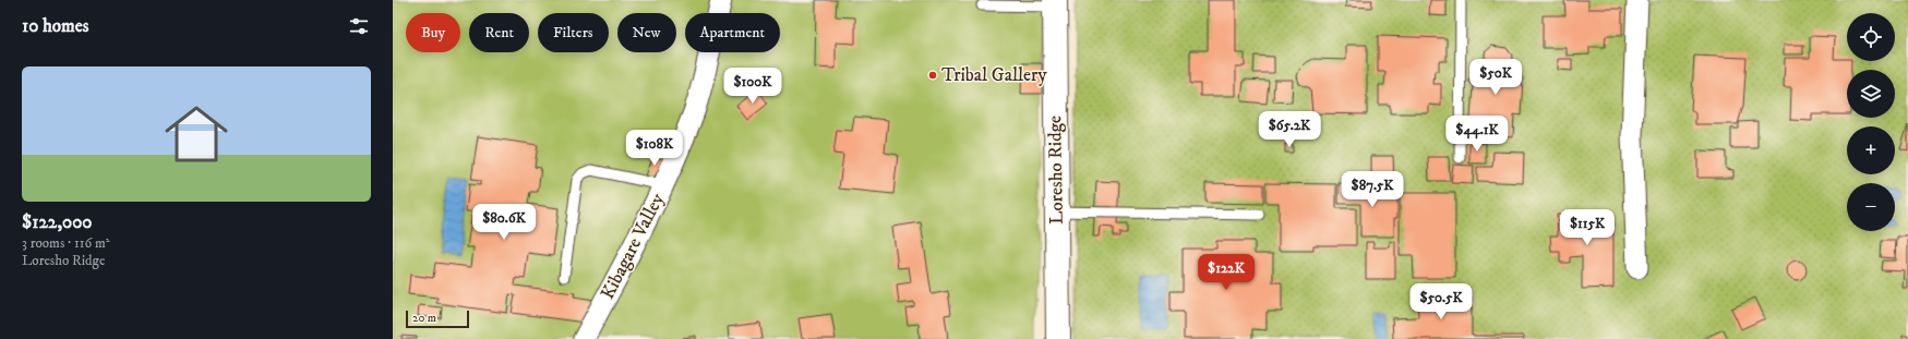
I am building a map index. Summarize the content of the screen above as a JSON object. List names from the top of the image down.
{
  "streets": {
    "main road": ["Loresho Ridge"],
    "street": ["Kibagare Valley"]
  },
  "places": ["Tribal Gallery"],
  "scale_bar": "20 m",
  "page": {
    "heading": "10 homes",
    "map_buttons": ["+", "−"],
    "chip": [
      "Buy",
      "Rent",
      "Filters",
      "New",
      "Apartment"
    ],
    "list": [
      {
        "name": "$122,000",
        "note": "3 rooms · 116 m² · Loresho Ridge"
      }
    ],
    "price": [
      "$50K",
      "$100K",
      "$65.2K",
      "$44.1K",
      "$108K",
      "$87.5K",
      "$80.6K",
      "$115K",
      "$122K",
      "$50.5K"
    ],
    "scale": "20 m"
  }
}
